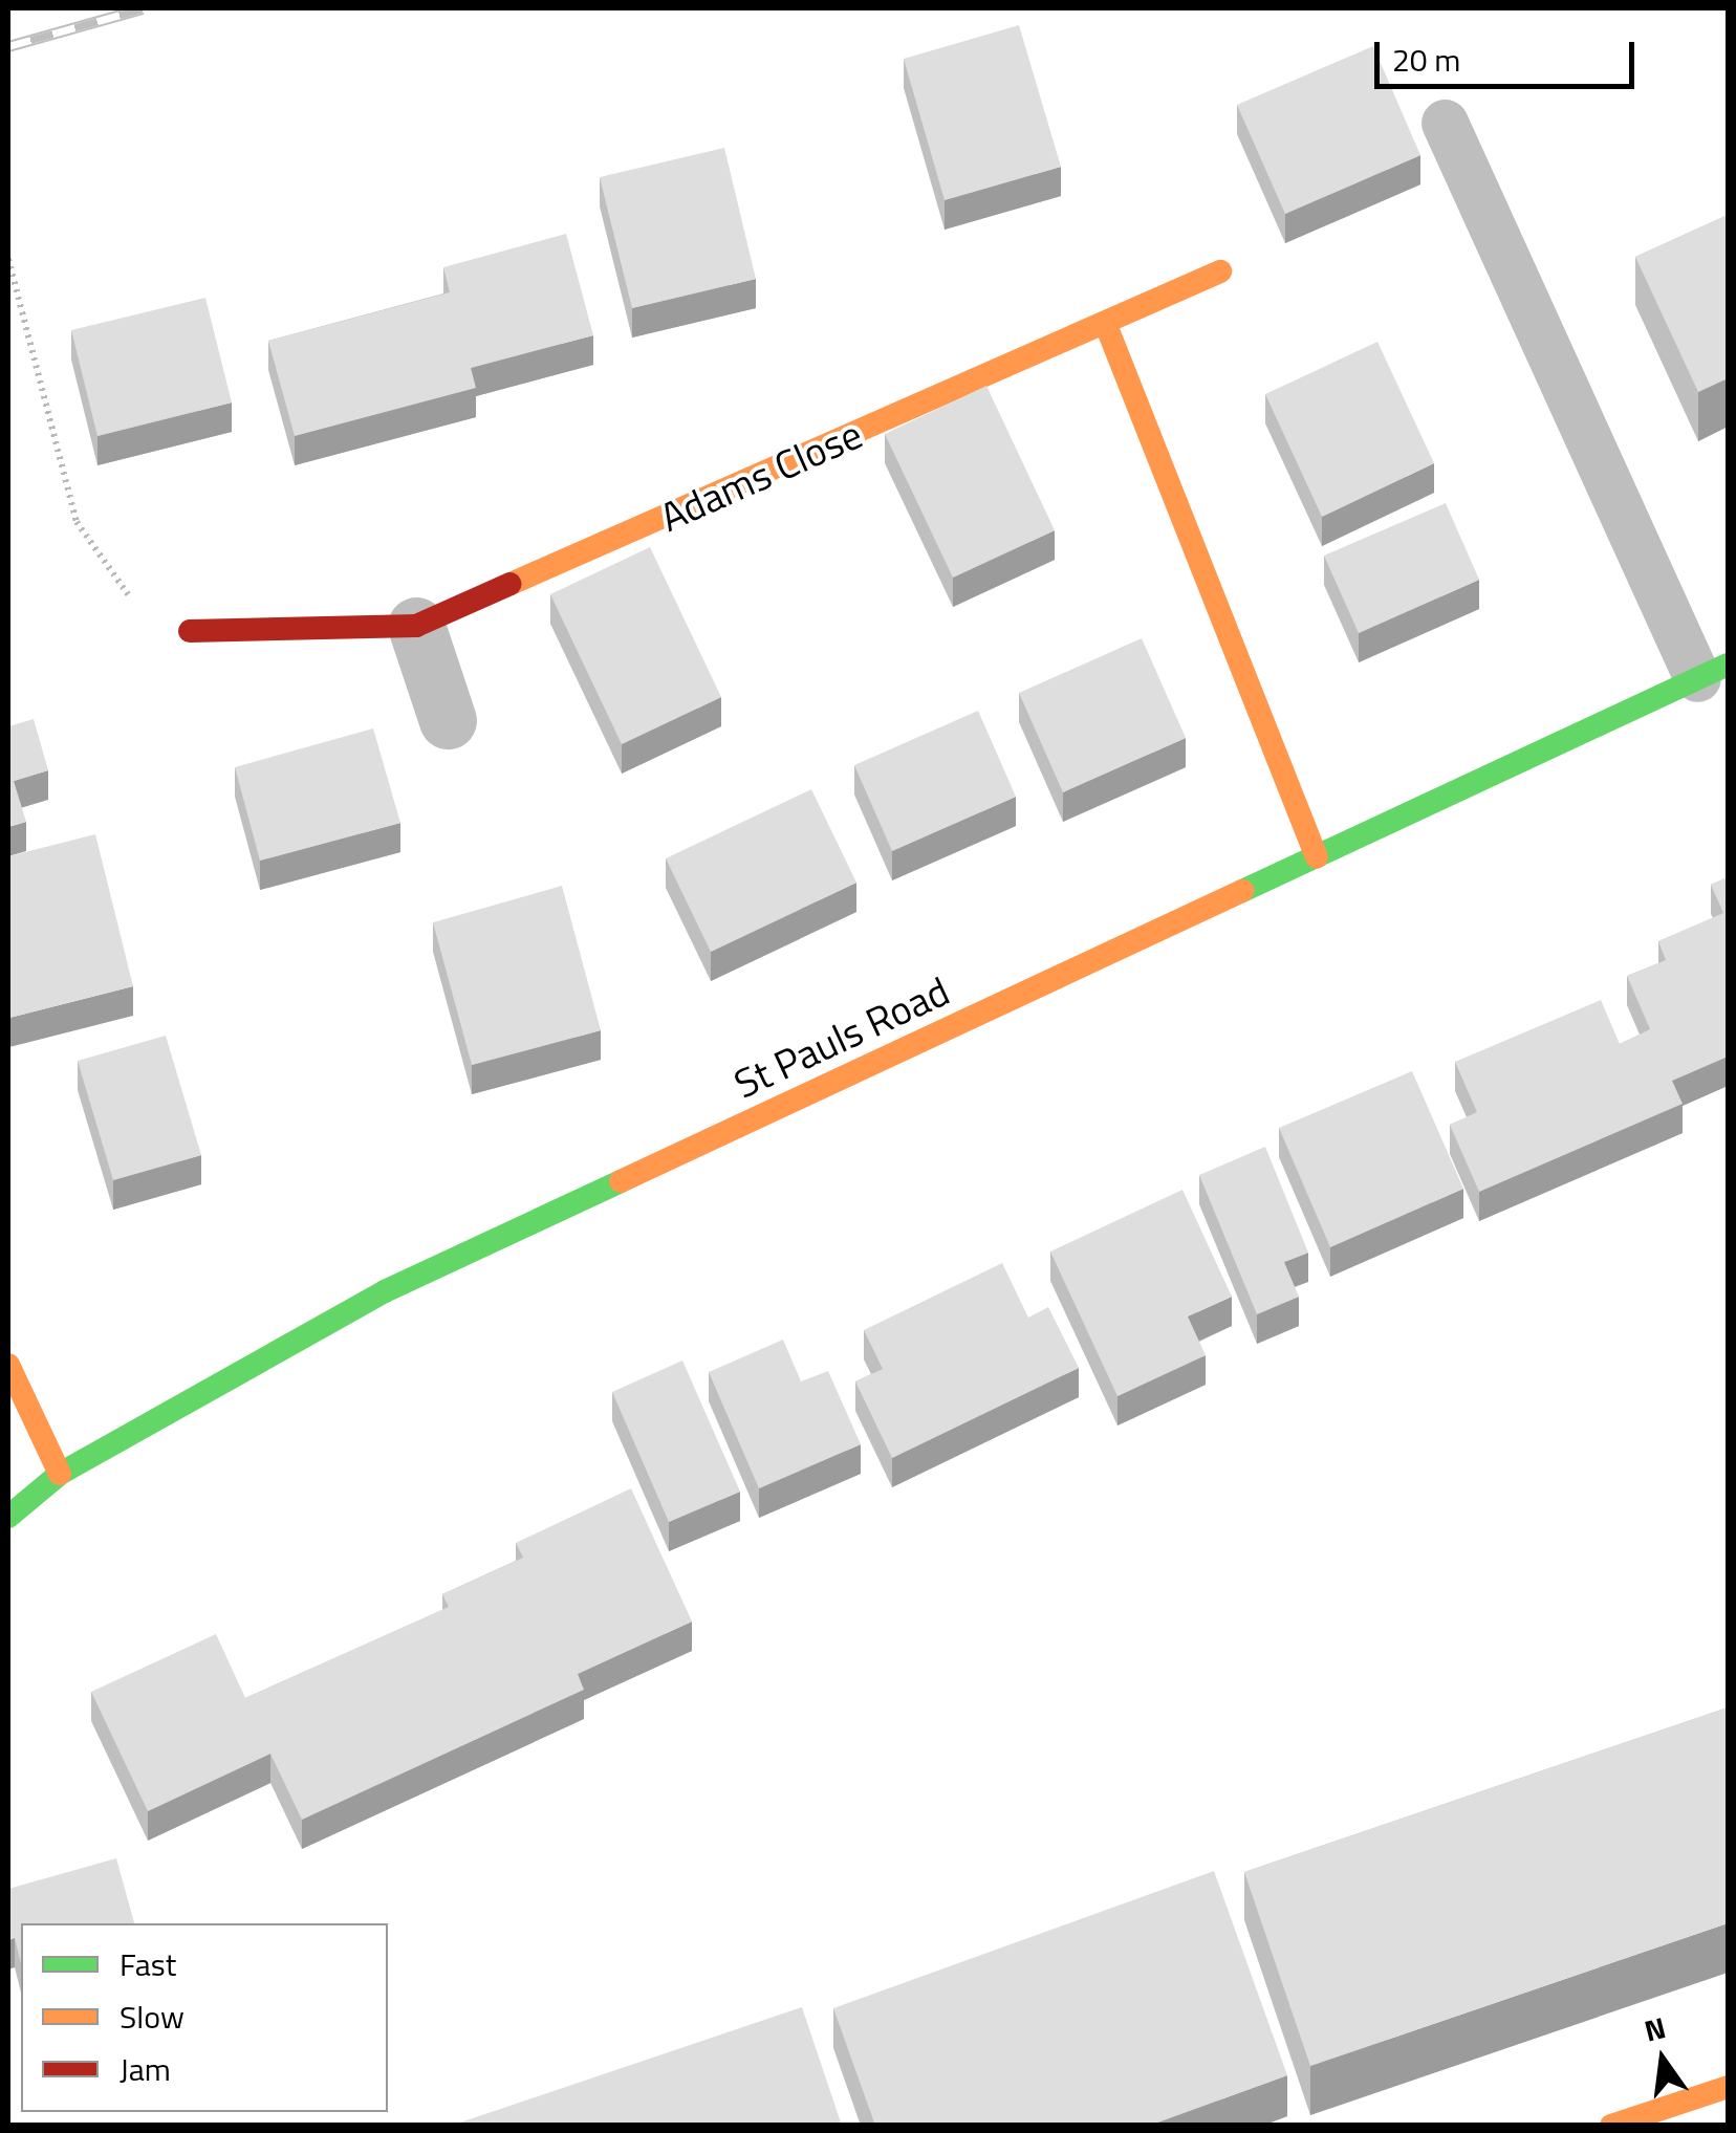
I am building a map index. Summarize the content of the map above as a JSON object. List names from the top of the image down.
{
  "streets": {
    "street": ["Adams Close", "St Pauls Road"]
  },
  "legend": ["Fast", "Slow", "Jam"],
  "scale_bar": "20 m",
  "north": "top"
}
